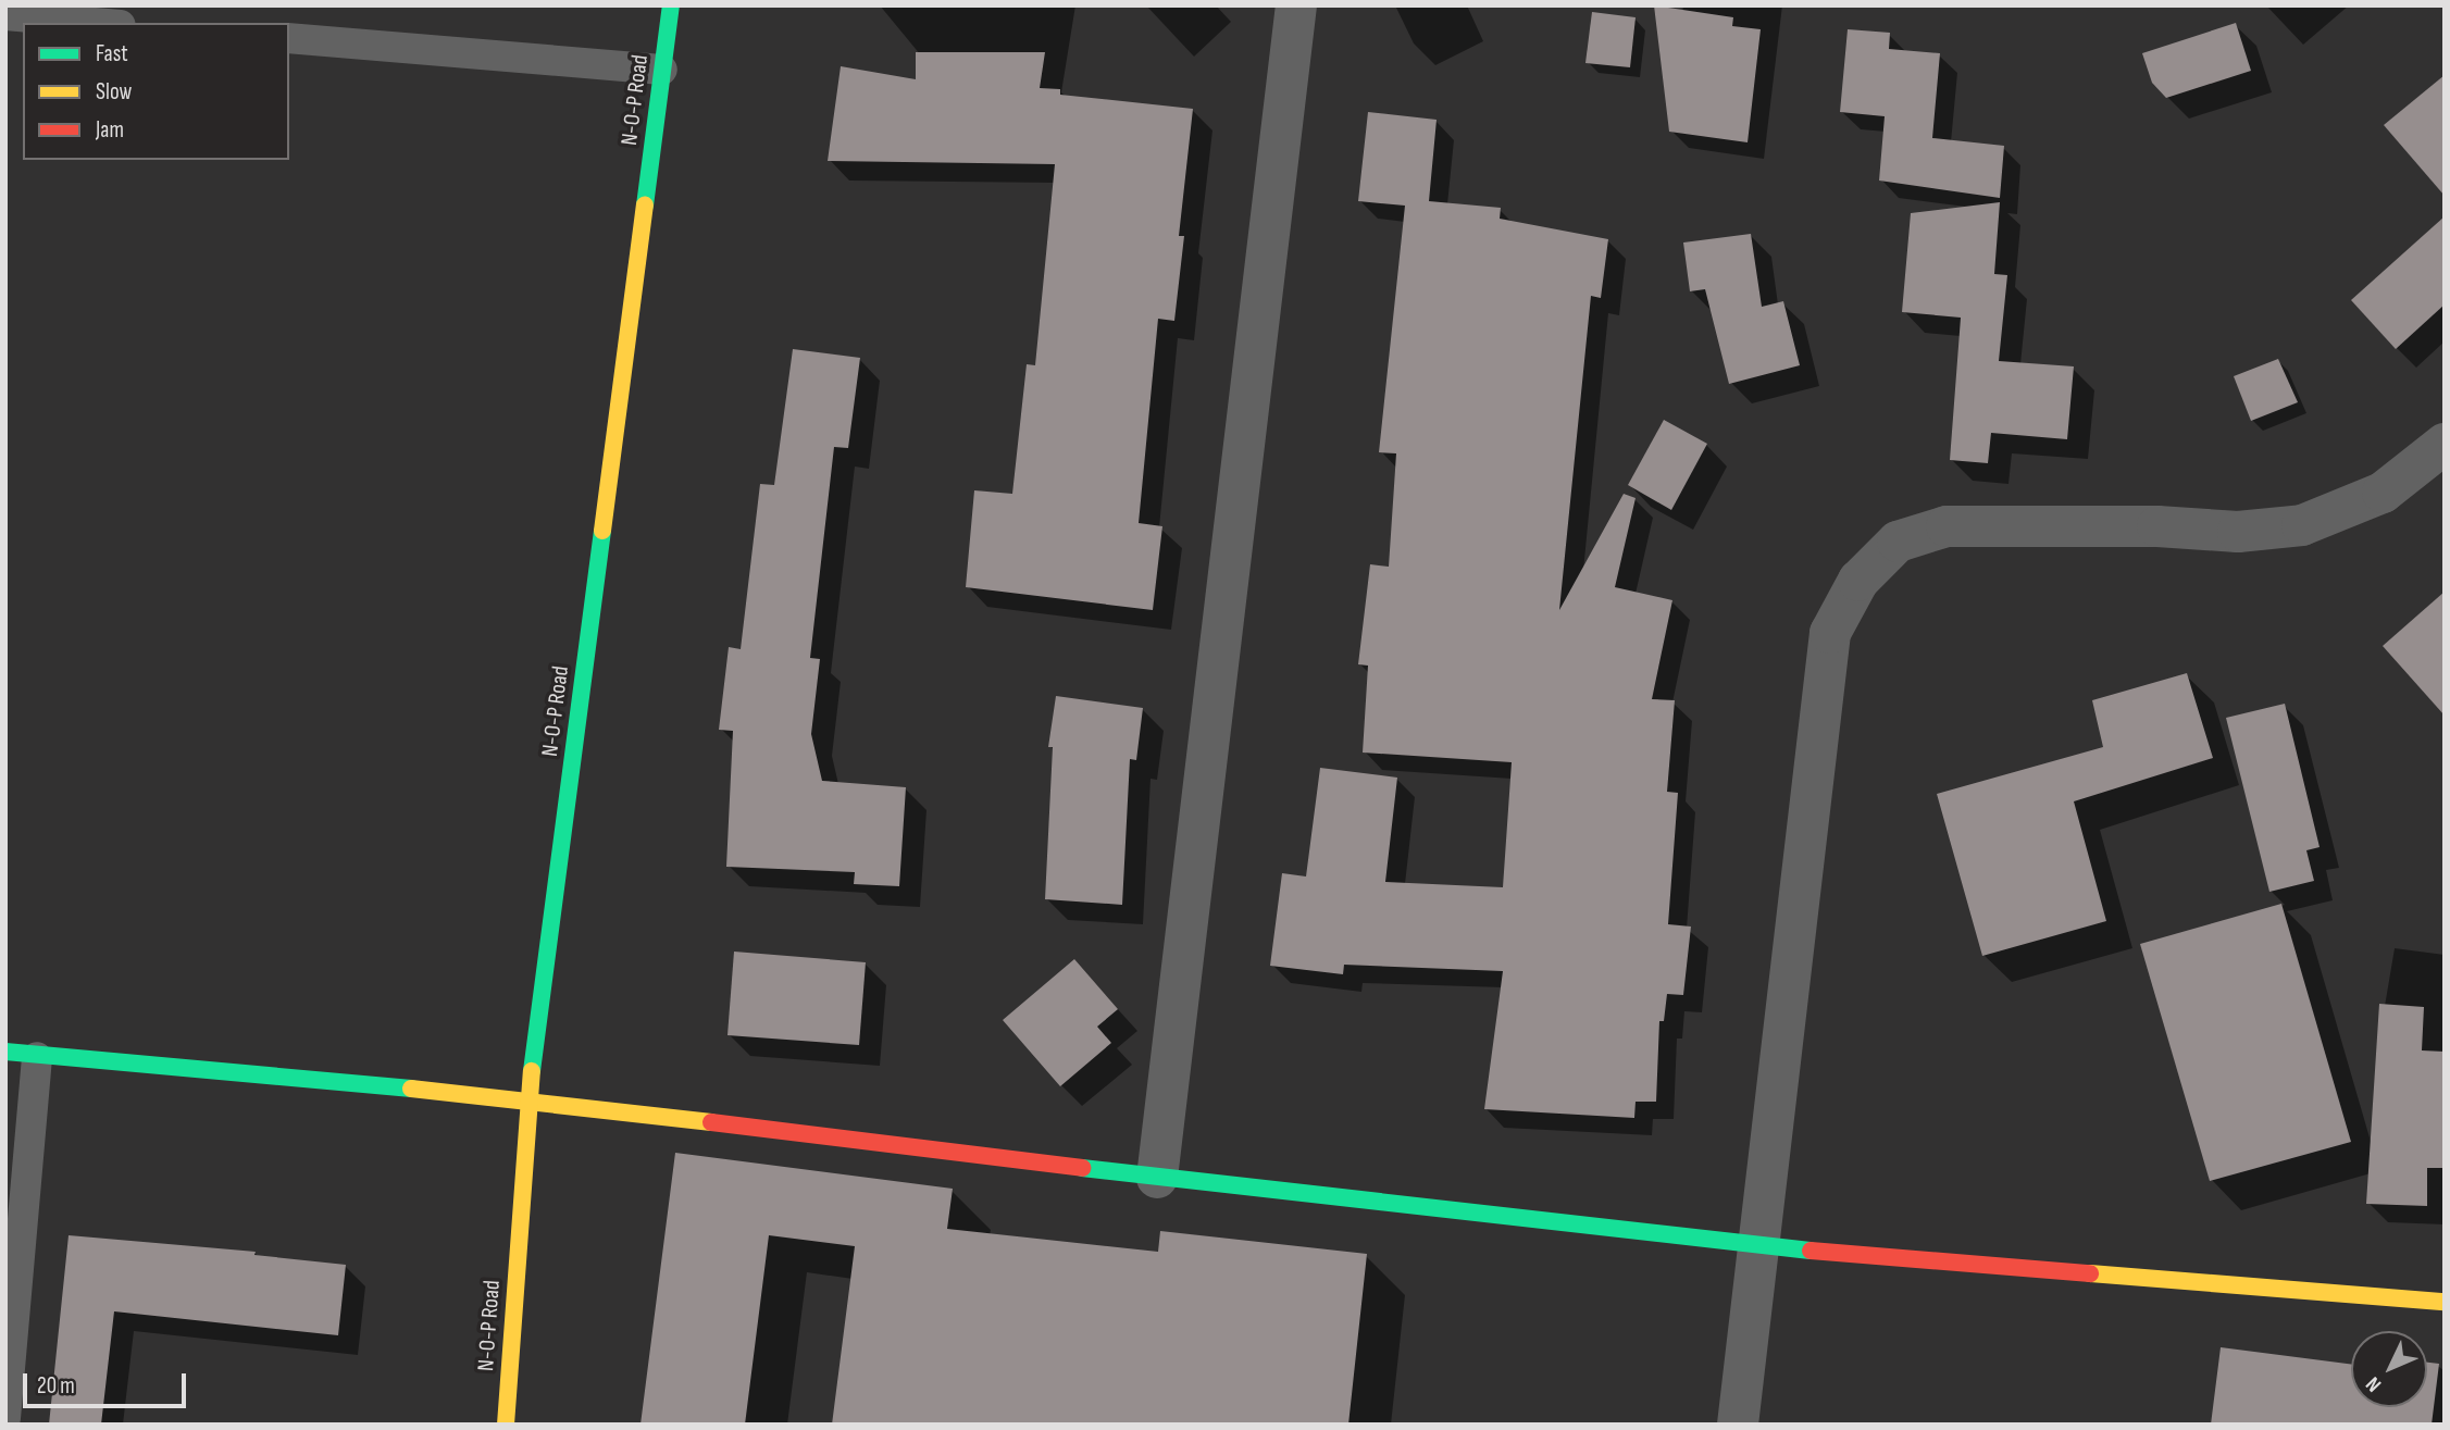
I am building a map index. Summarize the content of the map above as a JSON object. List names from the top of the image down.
{
  "streets": {
    "street": ["N-O-P Road"]
  },
  "legend": ["Fast", "Slow", "Jam"],
  "scale_bar": "20 m",
  "north": "bottom left"
}
